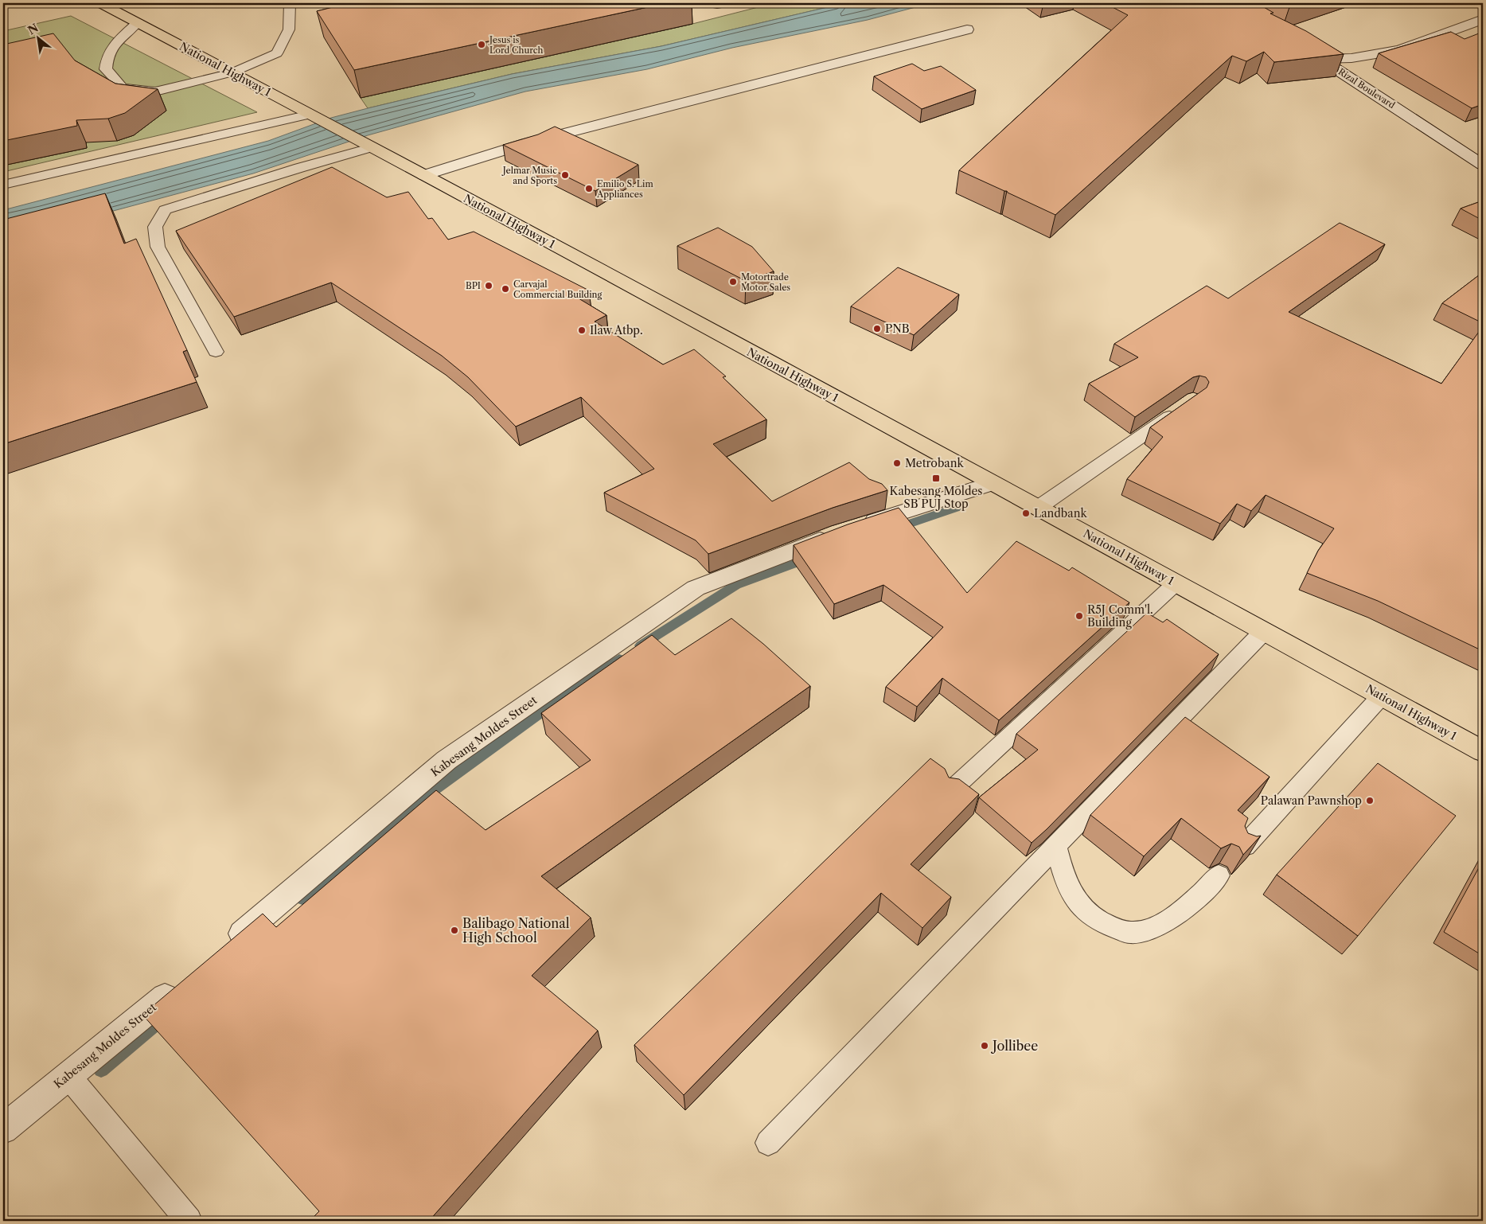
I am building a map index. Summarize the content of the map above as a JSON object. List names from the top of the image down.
{
  "streets": {
    "highway": ["National Highway 1"],
    "street": ["Rizal Boulevard", "Kabesang Moldes Street"]
  },
  "crossings": [
    ["National Highway 1", "Kabesang Moldes Street"]
  ],
  "places": {
    "other": [
      "Jesus is Lord Church",
      "Jelmar Music and Sports",
      "Emilio S. Lim Appliances",
      "Motortrade Motor Sales",
      "BPI",
      "Carvajal Commercial Building",
      "PNB",
      "Ilaw Atbp.",
      "Metrobank",
      "Landbank",
      "R5J Comm'l. Building",
      "Palawan Pawnshop",
      "Balibago National High School",
      "Jollibee"
    ],
    "transit": ["Kabesang Moldes SB PUJ Stop"]
  },
  "north": "top left"
}
